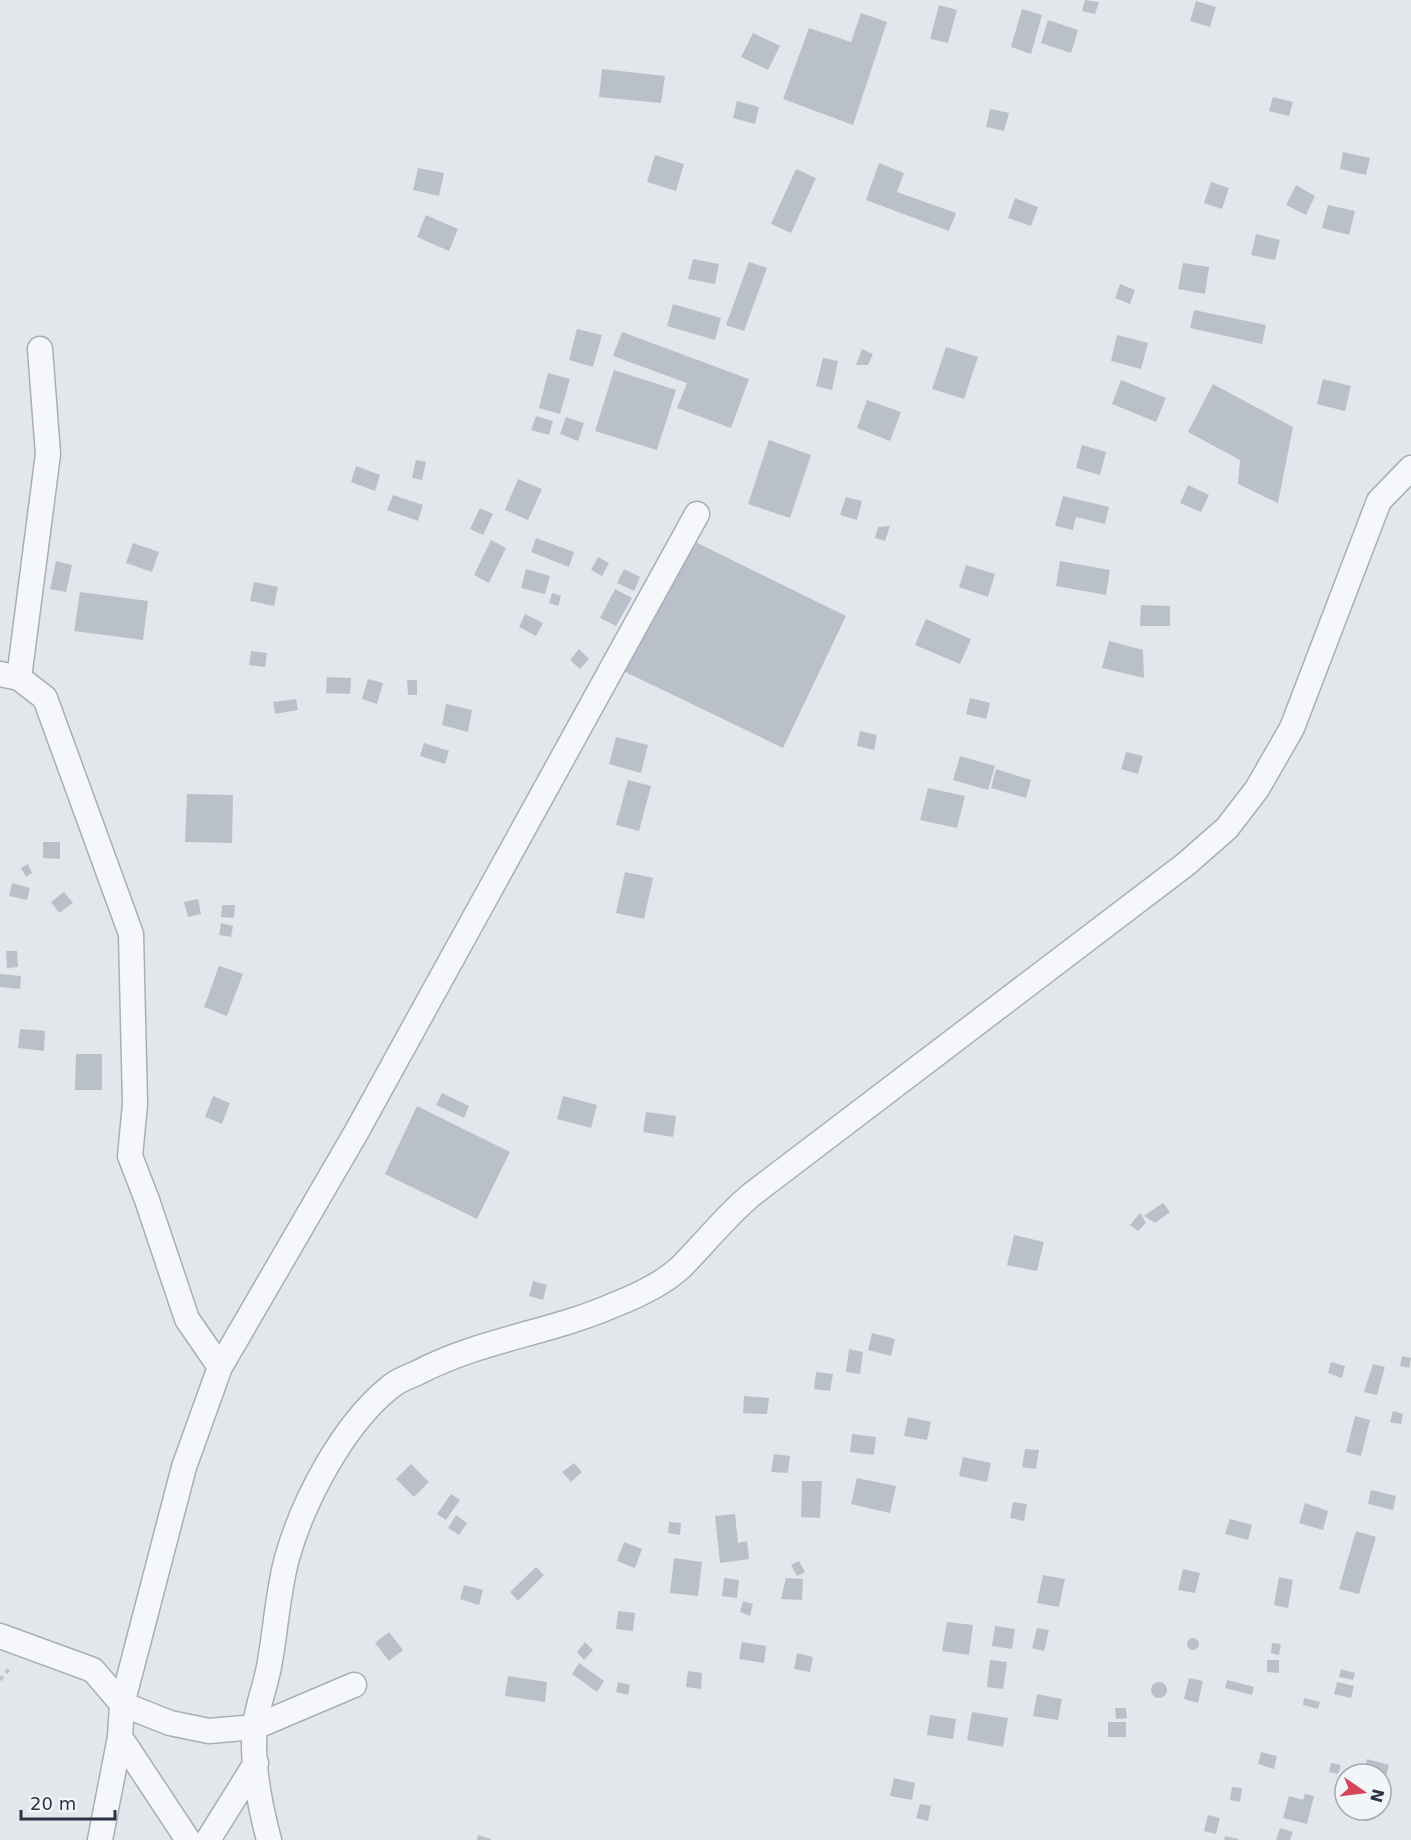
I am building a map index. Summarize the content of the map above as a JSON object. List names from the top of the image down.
{
  "scale_bar": "20 m",
  "north": "right"
}
